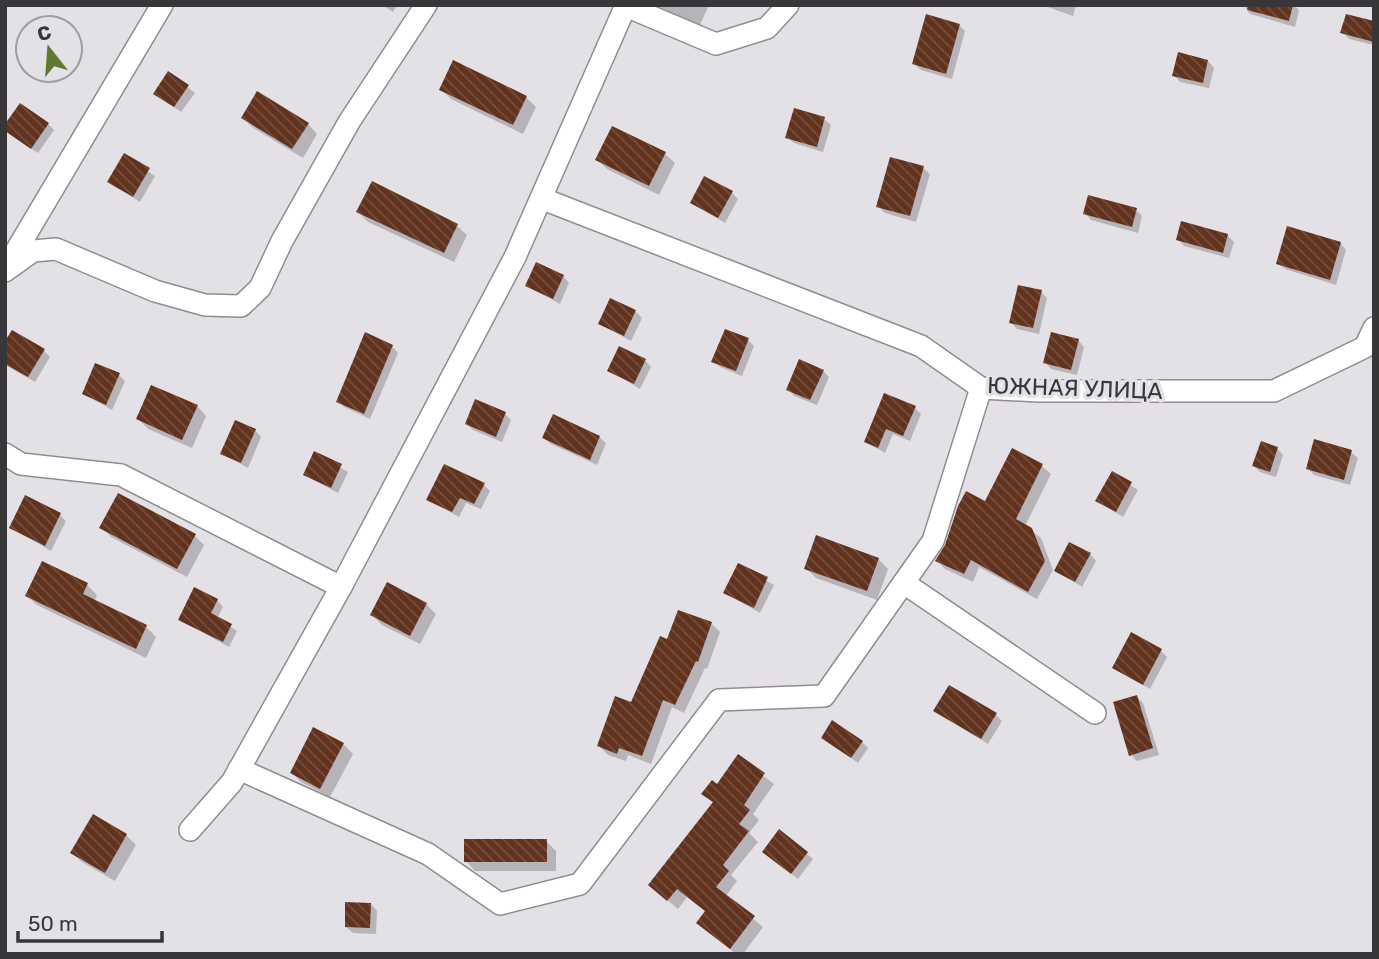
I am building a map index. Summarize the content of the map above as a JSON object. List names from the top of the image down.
{
  "streets": {
    "street": ["ЮЖНАЯ УЛИЦА"]
  },
  "scale_bar": "50 m",
  "north": "top"
}
